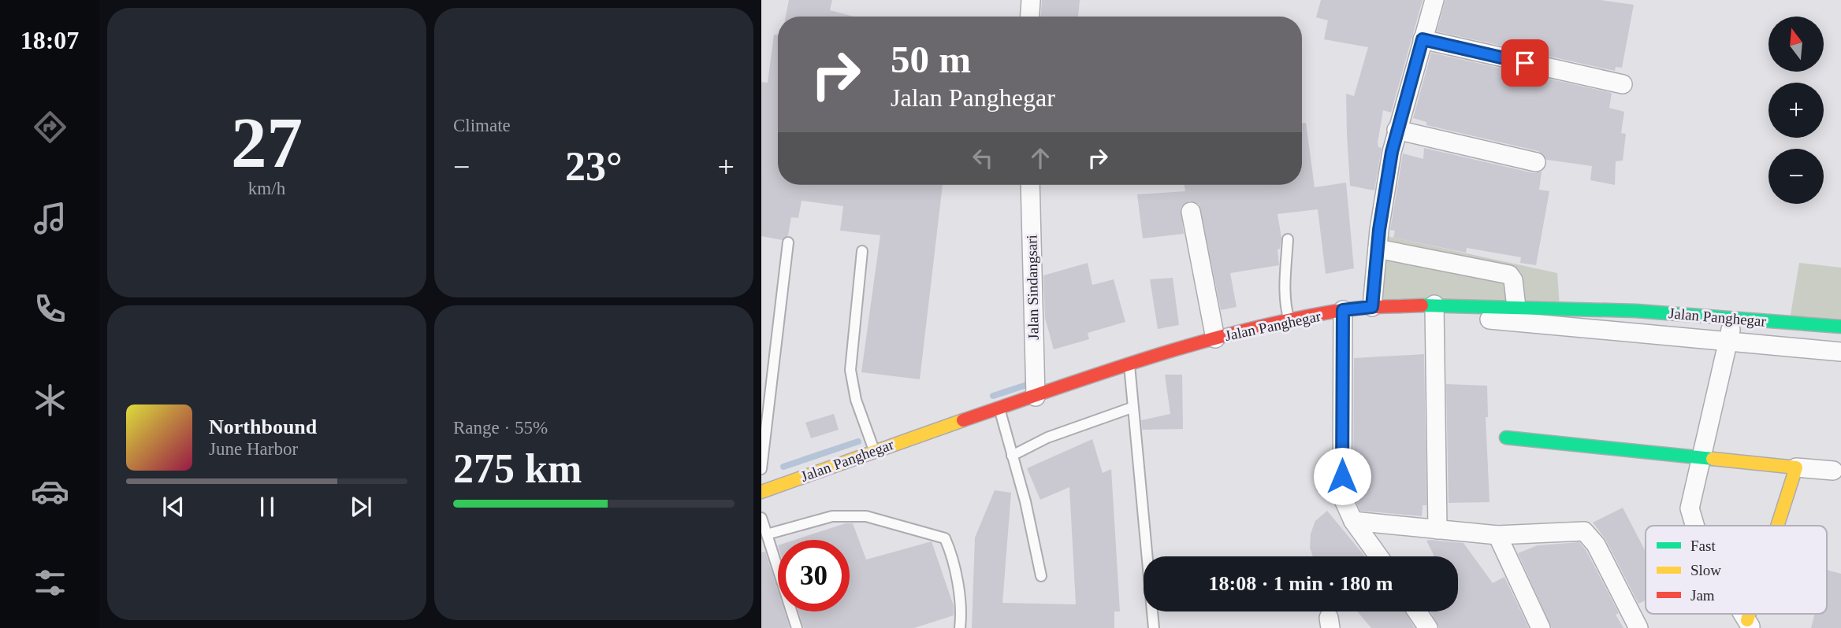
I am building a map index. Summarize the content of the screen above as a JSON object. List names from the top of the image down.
{
  "streets": {
    "street": ["Jalan Sindangsari", "Jalan Panghegar"]
  },
  "crossings": [
    ["Jalan Sindangsari", "Jalan Panghegar"]
  ],
  "legend": ["Fast", "Slow", "Jam"],
  "north": "top",
  "page": {
    "tabs": "18:07",
    "tile": [
      ["27", "km/h"],
      "Climate",
      ["Range · 55%", "275 km"]
    ],
    "map_buttons": ["+", "−"],
    "turn": ["50 m", "Jalan Panghegar"],
    "heat": ["−", "23°", "+"],
    "song": ["Northbound", "June Harbor"],
    "limit": "30",
    "trip": "18:08 · 1 min · 180 m"
  }
}
